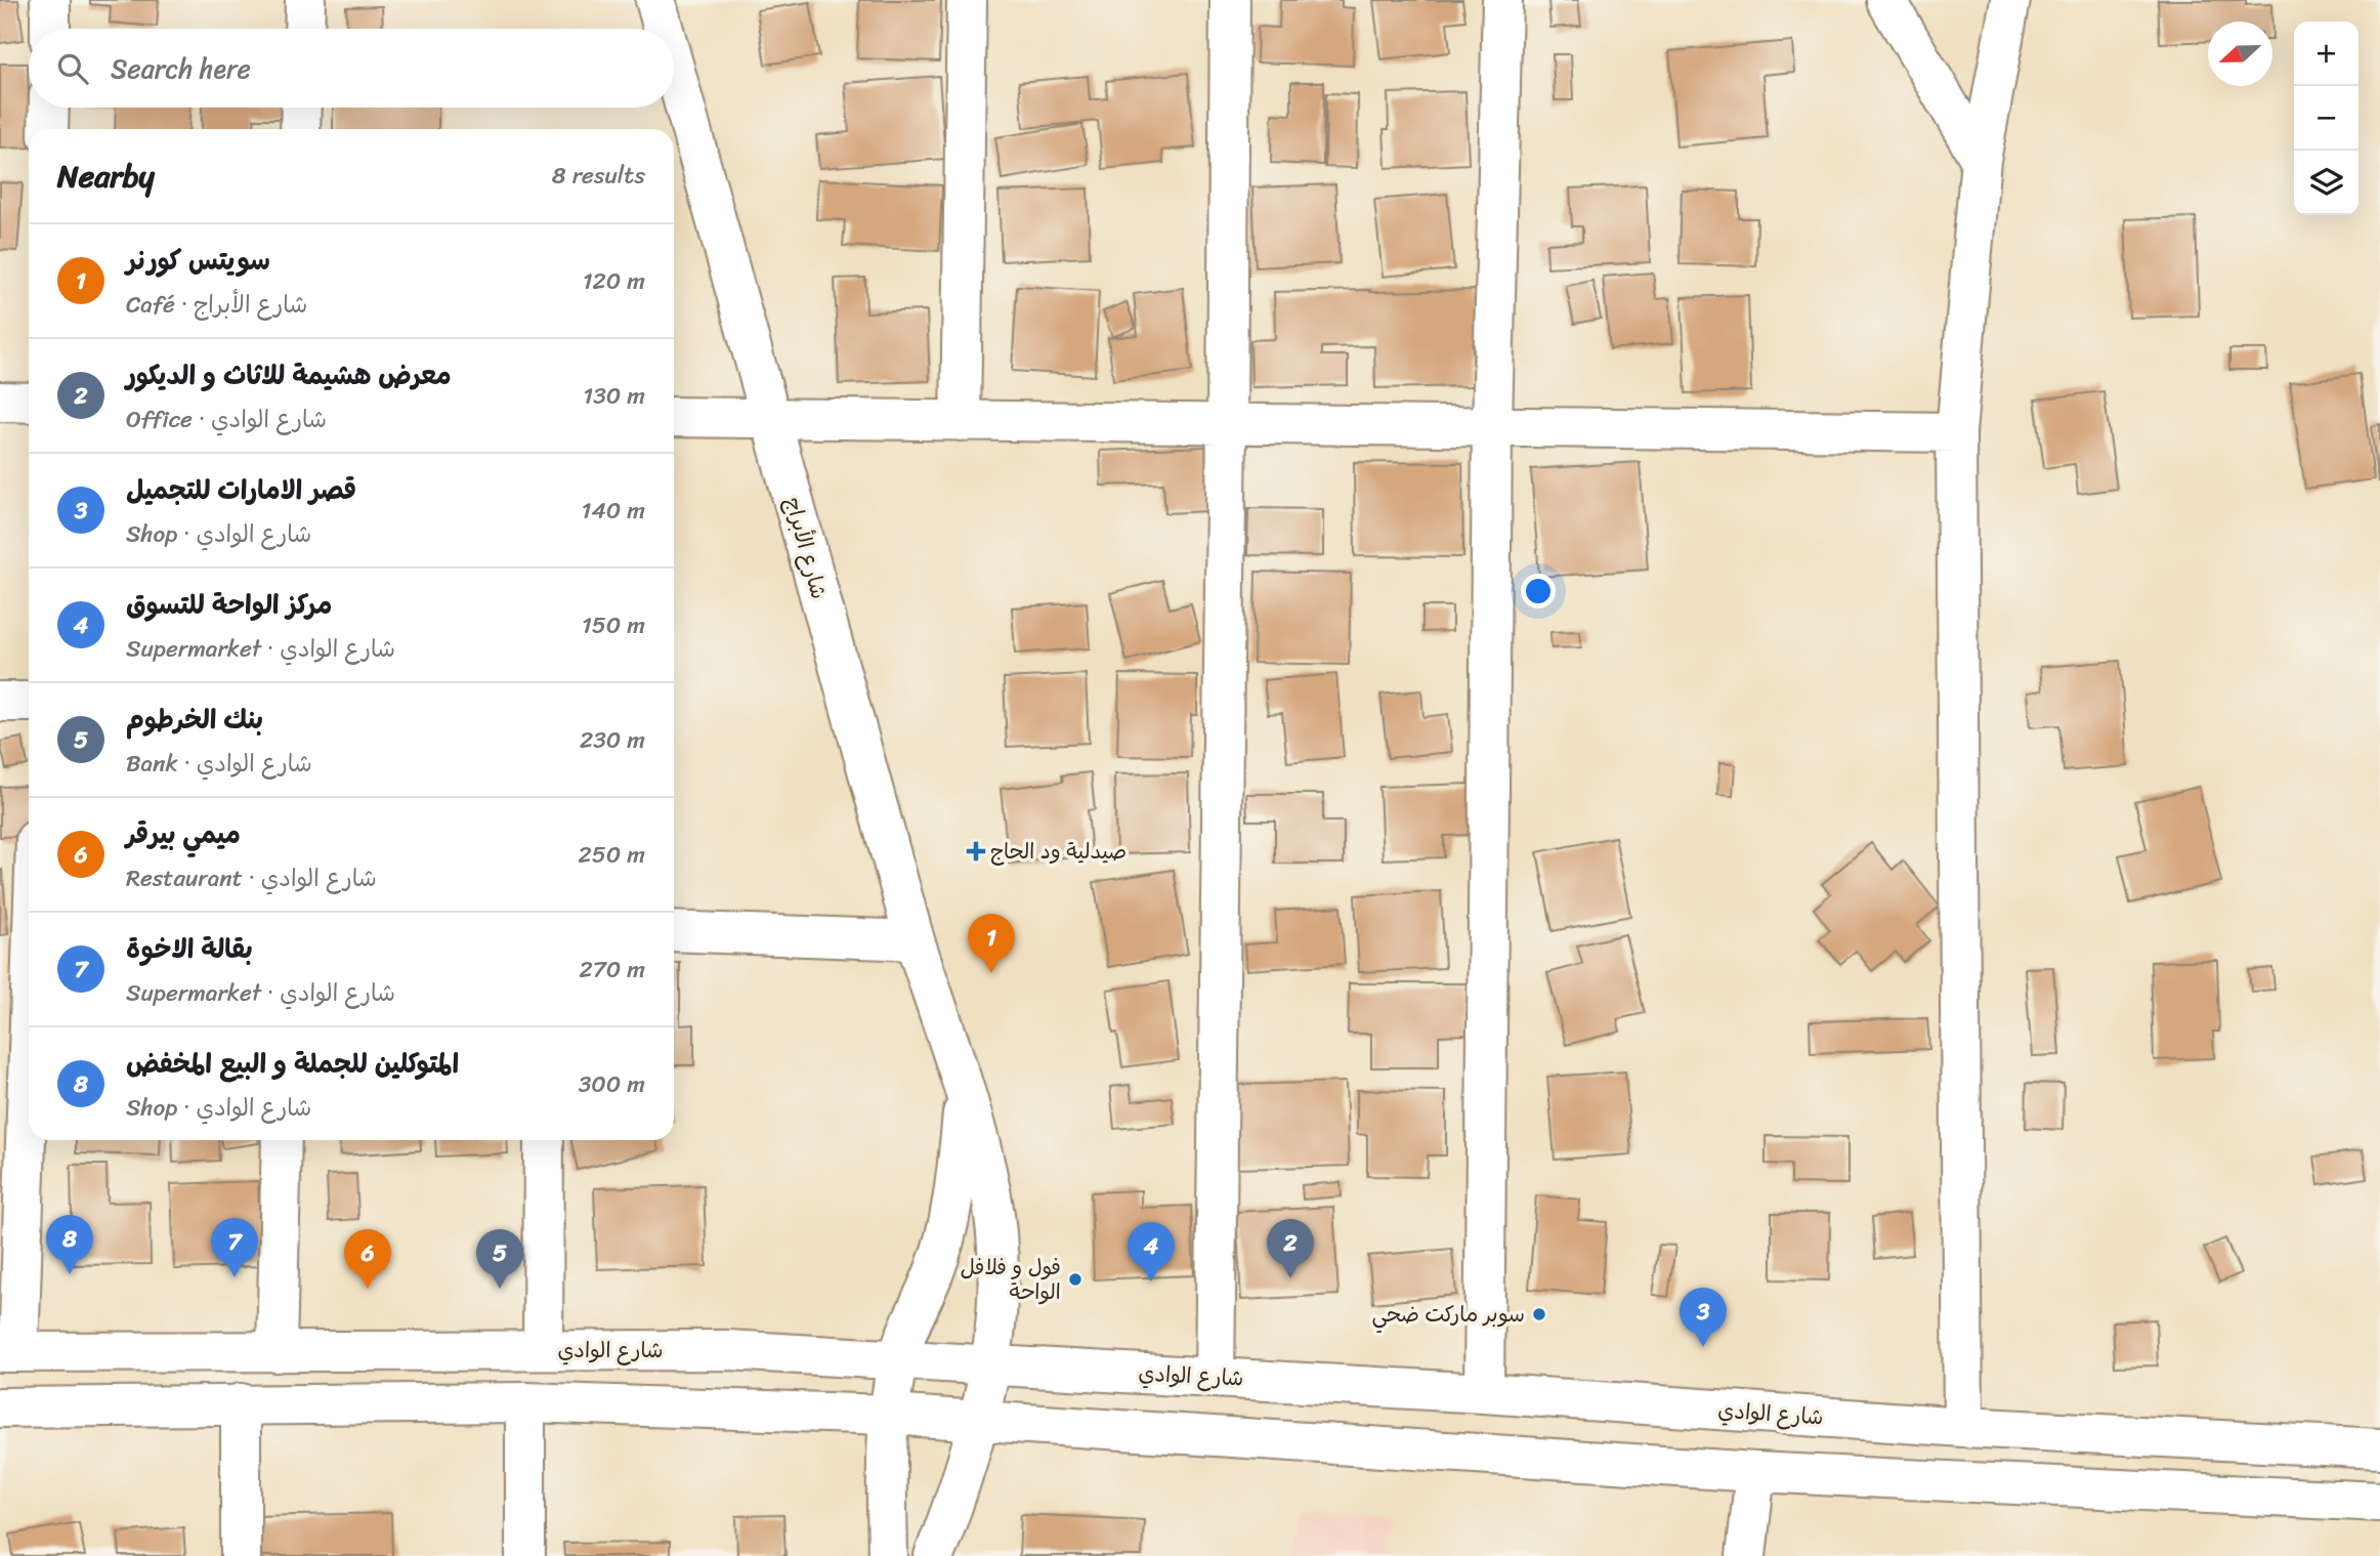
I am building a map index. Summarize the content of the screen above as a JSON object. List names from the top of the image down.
{
  "streets": {
    "street": ["شارع الأبراج", "شارع الوادي"]
  },
  "crossings": [
    ["شارع الأبراج", "شارع الوادي"]
  ],
  "places": {
    "health": ["صيدلية ود الحاج"],
    "other": ["فول و فلافل الواحة", "سوبر ماركت ضحي"]
  },
  "north": "left",
  "page": {
    "map_buttons": ["+", "−"],
    "search": "Search here",
    "heading": ["Nearby", "8 results"],
    "list": [
      {
        "mark": "1",
        "name": "سويتس كورنر",
        "note": "Café · شارع الأبراج",
        "value": "120 m"
      },
      {
        "mark": "2",
        "name": "معرض هشيمة للاثاث و الديكور",
        "note": "Office · شارع الوادي",
        "value": "130 m"
      },
      {
        "mark": "3",
        "name": "قصر الامارات للتجميل",
        "note": "Shop · شارع الوادي",
        "value": "140 m"
      },
      {
        "mark": "4",
        "name": "مركز الواحة للتسوق",
        "note": "Supermarket · شارع الوادي",
        "value": "150 m"
      },
      {
        "mark": "5",
        "name": "بنك الخرطوم",
        "note": "Bank · شارع الوادي",
        "value": "230 m"
      },
      {
        "mark": "6",
        "name": "ميمي بيرقر",
        "note": "Restaurant · شارع الوادي",
        "value": "250 m"
      },
      {
        "mark": "7",
        "name": "بقالة الاخوة",
        "note": "Supermarket · شارع الوادي",
        "value": "270 m"
      },
      {
        "mark": "8",
        "name": "المتوكلين للجملة و البيع المخفض",
        "note": "Shop · شارع الوادي",
        "value": "300 m"
      }
    ],
    "pins": [
      "1",
      "8",
      "7",
      "2",
      "4",
      "5",
      "6",
      "3"
    ]
  }
}
